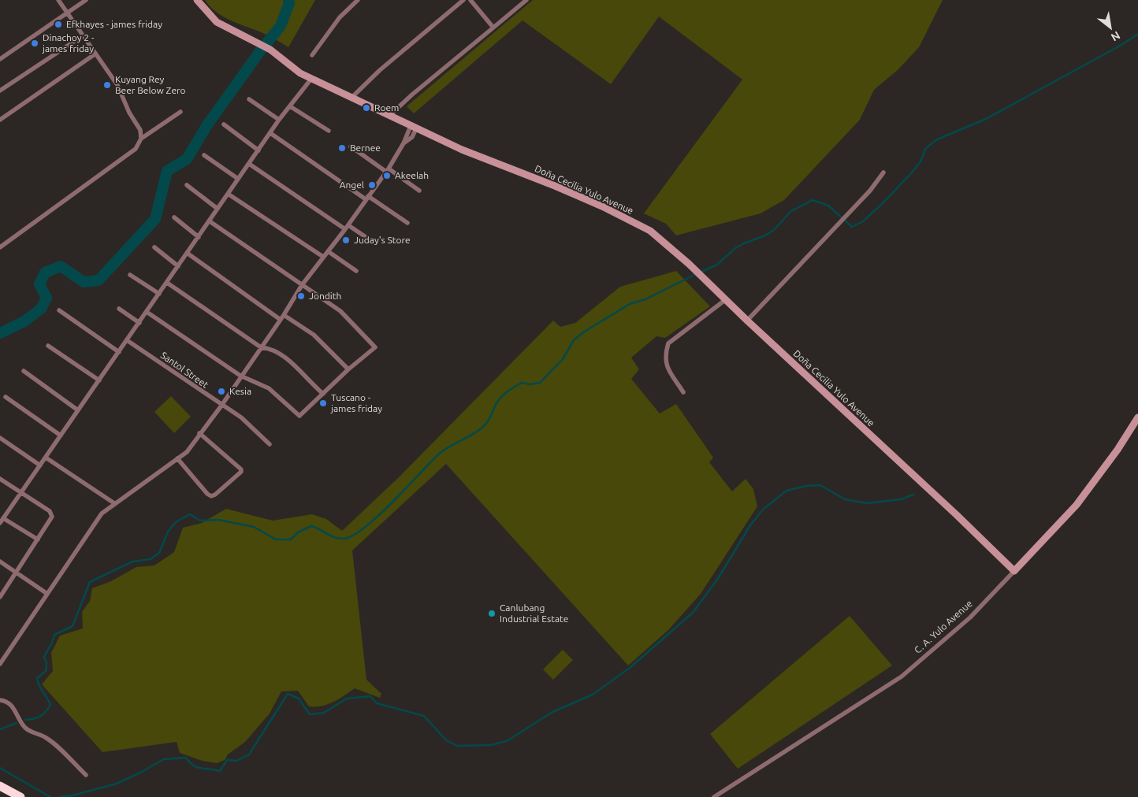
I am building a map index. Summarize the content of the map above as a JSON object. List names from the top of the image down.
{
  "streets": {
    "main road": ["Doña Cecilia Yulo Avenue", "C. A. Yulo Avenue"],
    "street": ["Santol Street"]
  },
  "crossings": [
    ["Doña Cecilia Yulo Avenue", "C. A. Yulo Avenue"]
  ],
  "places": [
    "Efkhayes - james friday",
    "Dinachoy 2 - james friday",
    "Kuyang Rey Beer Below Zero",
    "Roem",
    "Bernee",
    "Akeelah",
    "Angel",
    "Juday's Store",
    "Jondith",
    "Kesia",
    "Tuscano - james friday",
    "Canlubang Industrial Estate"
  ],
  "north": "bottom right"
}
